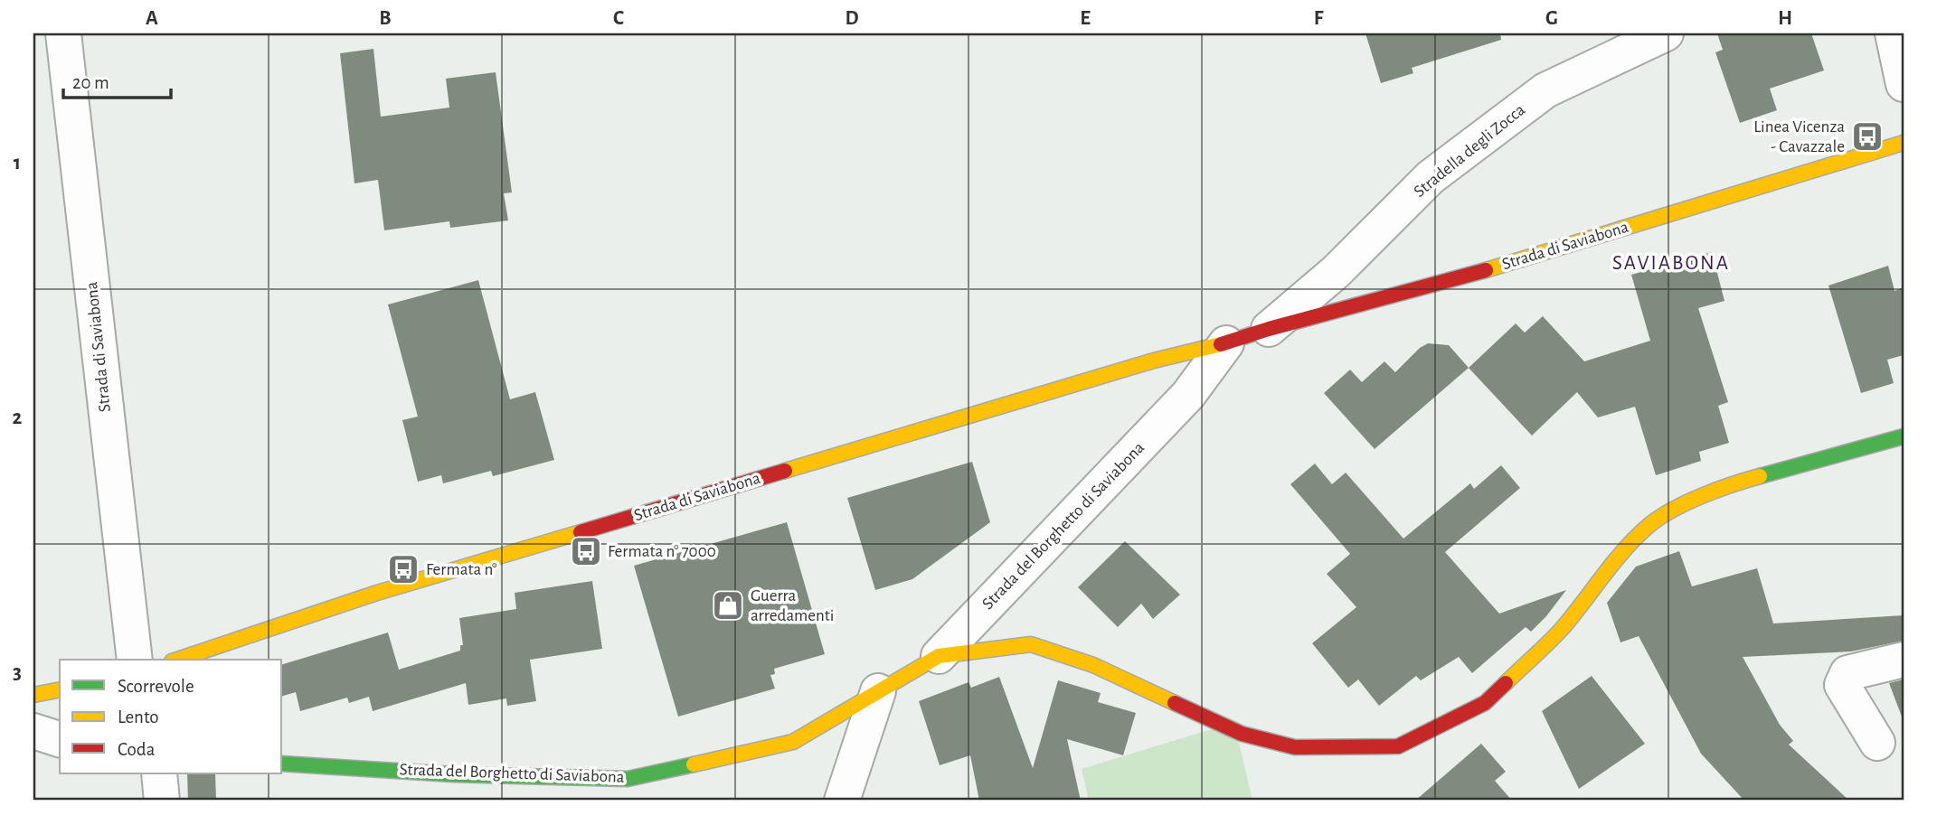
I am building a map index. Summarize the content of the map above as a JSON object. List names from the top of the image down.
{
  "streets": {
    "street": ["Stradella degli Zocca", "Strada di Saviabona", "Strada del Borghetto di Saviabona"]
  },
  "crossings": [
    ["Stradella degli Zocca", "Strada di Saviabona"],
    ["Strada di Saviabona", "Strada del Borghetto di Saviabona"]
  ],
  "districts": ["SAVIABONA"],
  "places": {
    "bus stop": ["Linea Vicenza - Cavazzale", "Fermata n° 7000", "Fermata n°"],
    "shop": ["Guerra arredamenti"]
  },
  "legend": ["Scorrevole", "Lento", "Coda"],
  "scale_bar": "20 m",
  "grid": {
    "columns": [
      "A",
      "B",
      "C",
      "D",
      "E",
      "F",
      "G",
      "H"
    ],
    "rows": ["1", "2", "3"]
  }
}
